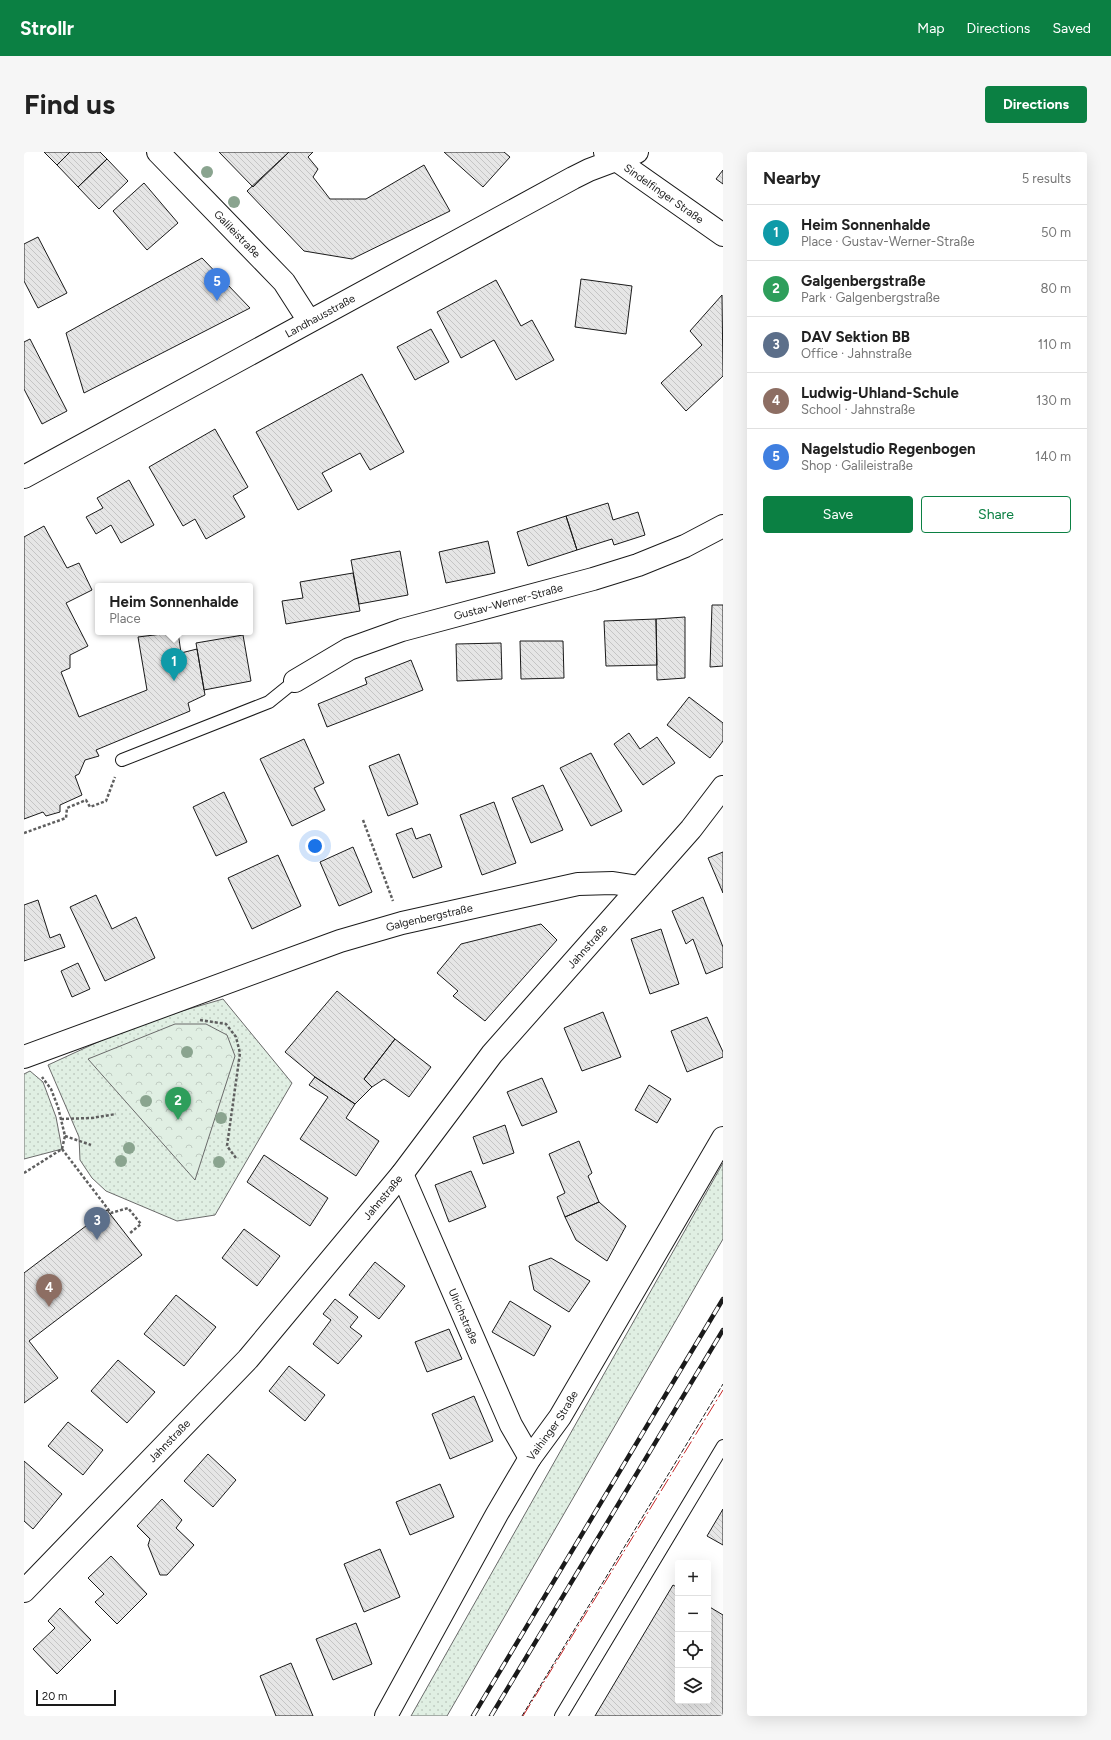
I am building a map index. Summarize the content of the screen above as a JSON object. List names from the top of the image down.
{
  "streets": {
    "street": [
      "Sindelfinger Straße",
      "Galileistraße",
      "Landhausstraße",
      "Gustav-Werner-Straße",
      "Galgenbergstraße",
      "Jahnstraße",
      "Ulrichstraße",
      "Vaihinger Straße"
    ]
  },
  "crossings": [
    ["Sindelfinger Straße", "Landhausstraße"],
    ["Galileistraße", "Landhausstraße"],
    ["Galgenbergstraße", "Jahnstraße"],
    ["Jahnstraße", "Ulrichstraße"],
    ["Ulrichstraße", "Vaihinger Straße"]
  ],
  "scale_bar": "20 m",
  "page": {
    "header": "Strollr",
    "nav": ["Map", "Directions", "Saved"],
    "buttons": [
      "Directions",
      ["Save", "Share"]
    ],
    "title": "Find us",
    "heading": ["Nearby", "5 results"],
    "list": [
      {
        "mark": "1",
        "name": "Heim Sonnenhalde",
        "note": "Place · Gustav-Werner-Straße",
        "value": "50 m"
      },
      {
        "mark": "2",
        "name": "Galgenbergstraße",
        "note": "Park · Galgenbergstraße",
        "value": "80 m"
      },
      {
        "mark": "3",
        "name": "DAV Sektion BB",
        "note": "Office · Jahnstraße",
        "value": "110 m"
      },
      {
        "mark": "4",
        "name": "Ludwig-Uhland-Schule",
        "note": "School · Jahnstraße",
        "value": "130 m"
      },
      {
        "mark": "5",
        "name": "Nagelstudio Regenbogen",
        "note": "Shop · Galileistraße",
        "value": "140 m"
      }
    ],
    "pins": [
      "5",
      "1",
      "2",
      "3",
      "4"
    ],
    "popup": ["Heim Sonnenhalde", "Place"],
    "map_buttons": ["+", "−"],
    "scale": "20 m"
  }
}
